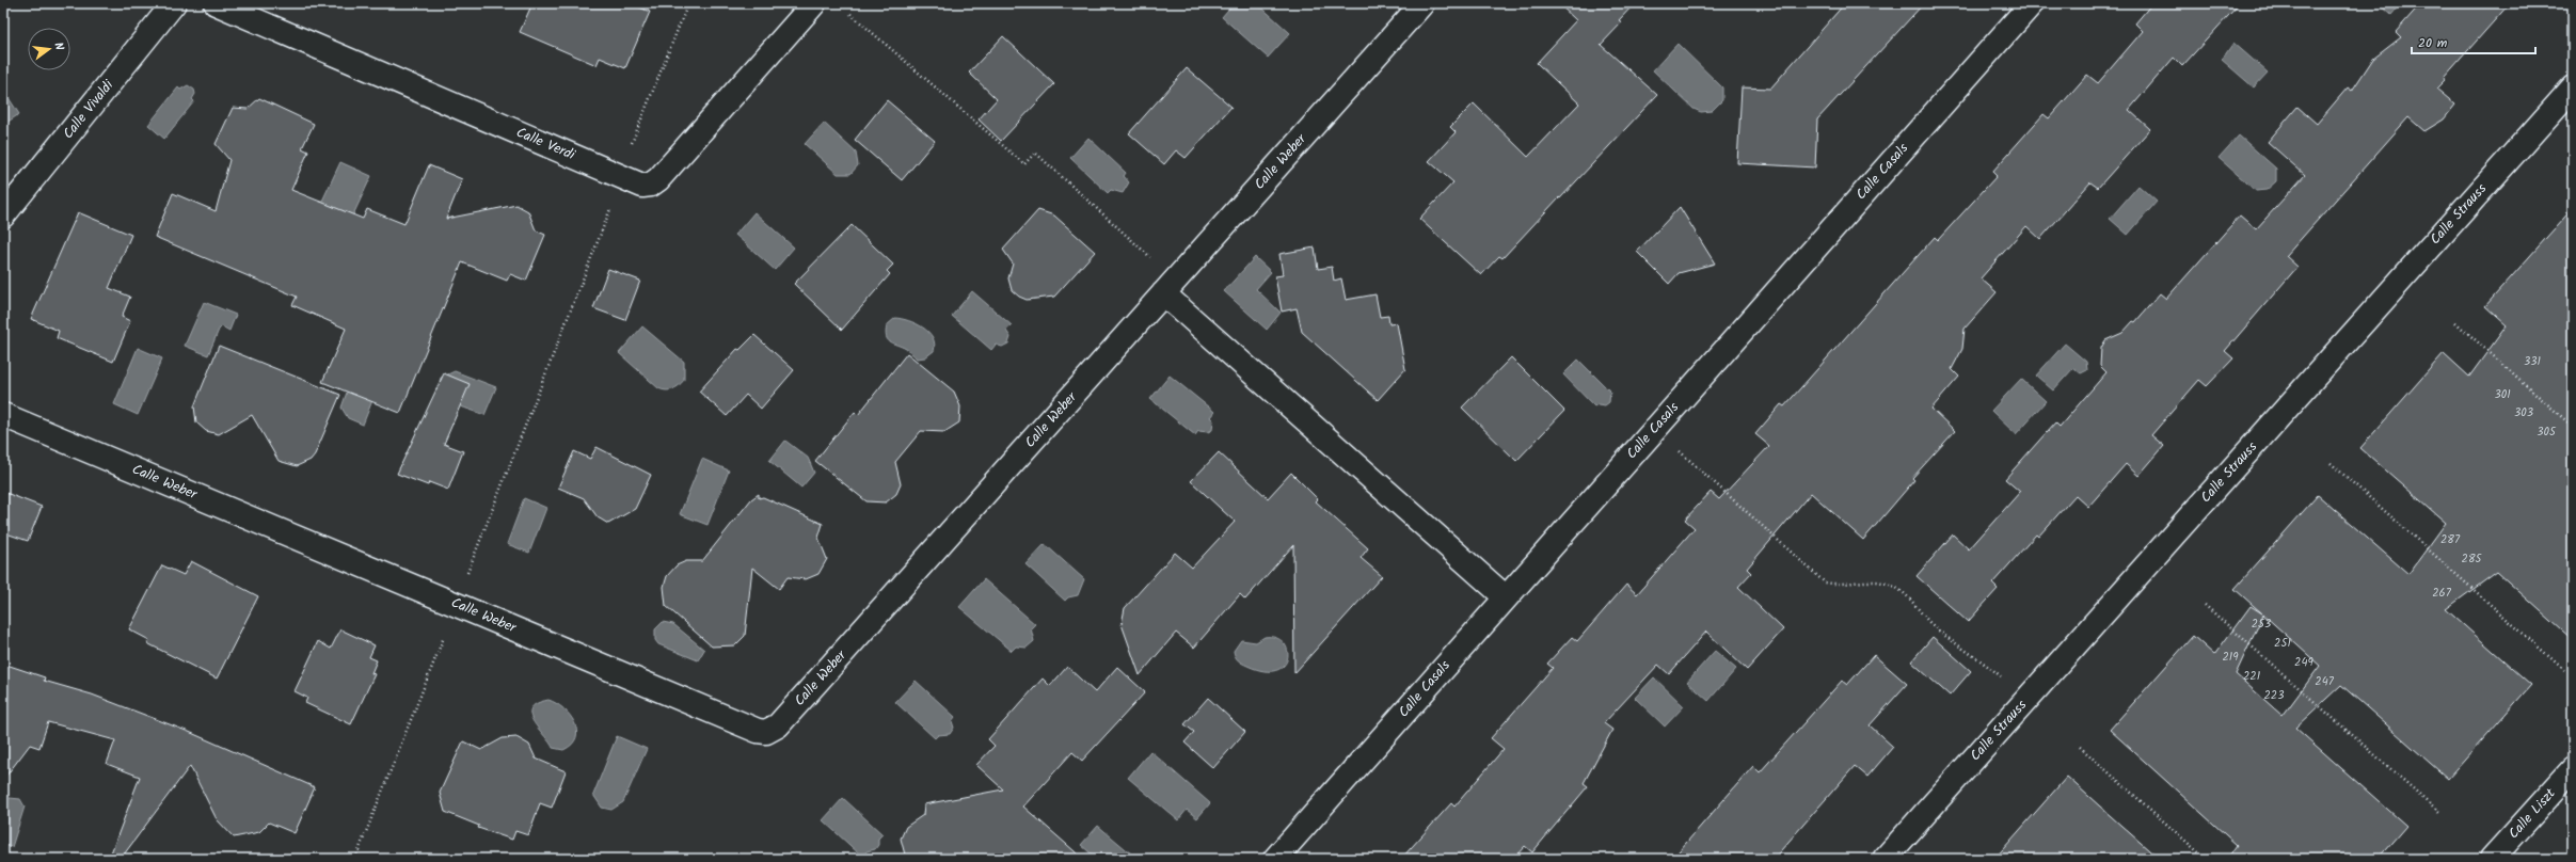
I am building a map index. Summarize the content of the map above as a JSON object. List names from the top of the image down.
{
  "streets": {
    "street": [
      "Calle Vivaldi",
      "Calle Verdi",
      "Calle Weber",
      "Calle Casals",
      "Calle Strauss",
      "Calle Liszt"
    ]
  },
  "house_numbers": [
    "331",
    "301",
    "303",
    "305",
    "287",
    "285",
    "267",
    "253",
    "251",
    "219",
    "249",
    "221",
    "247",
    "223"
  ],
  "scale_bar": "20 m",
  "north": "right"
}
